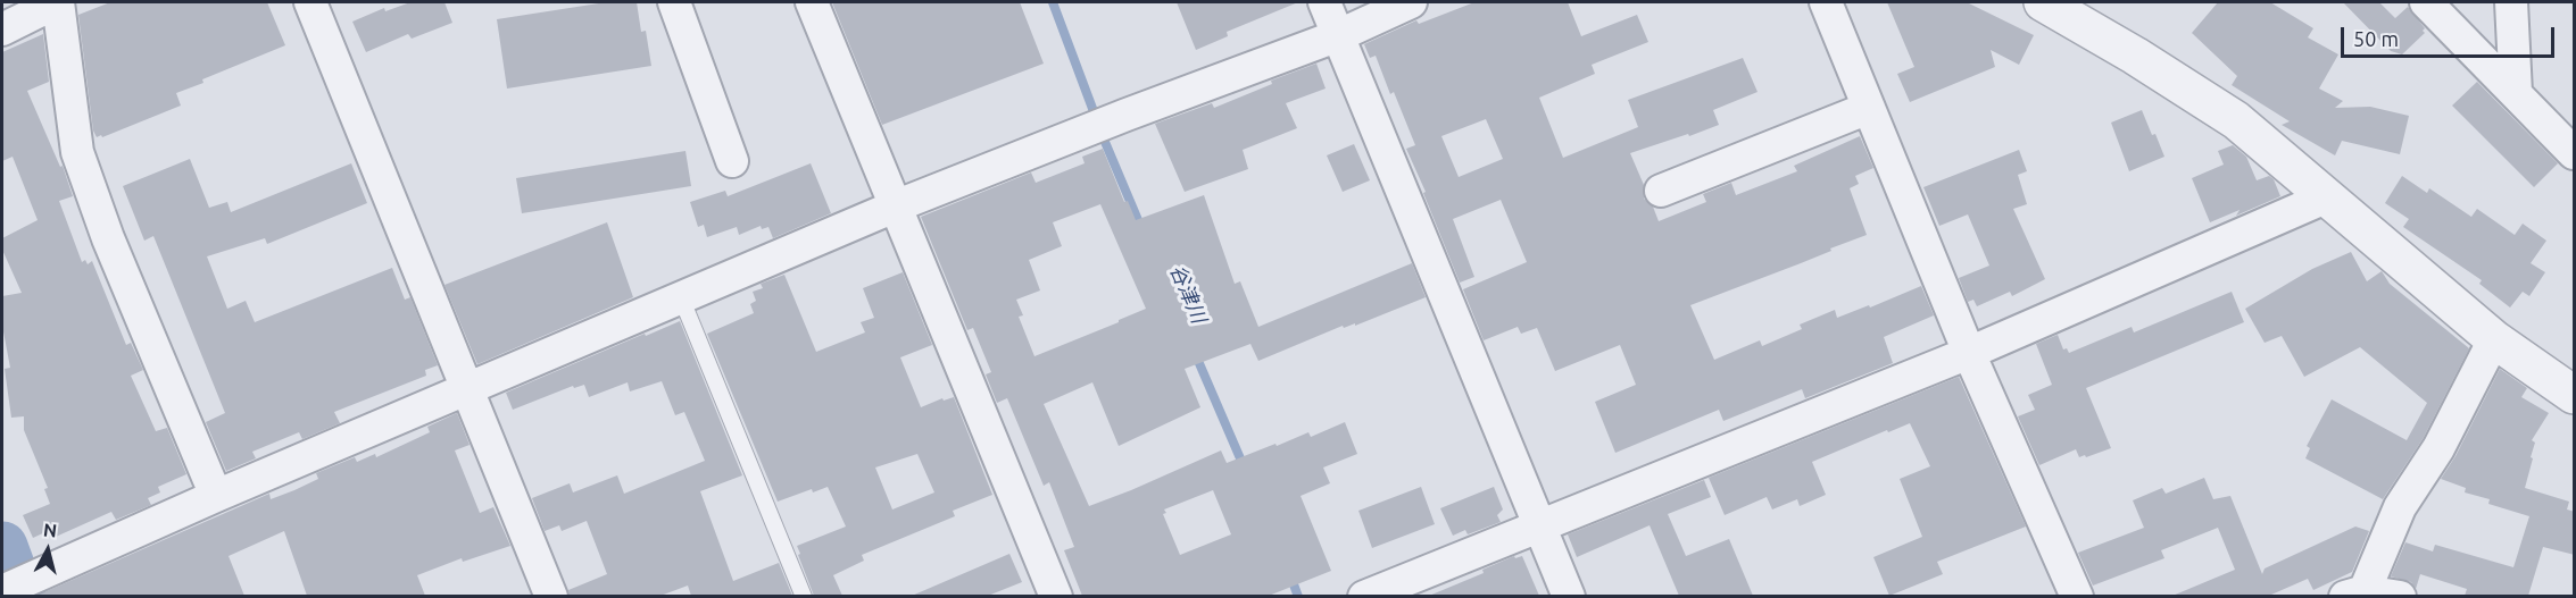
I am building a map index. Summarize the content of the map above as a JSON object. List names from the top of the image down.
{
  "water": ["谷津川"],
  "scale_bar": "50 m",
  "north": "top"
}
